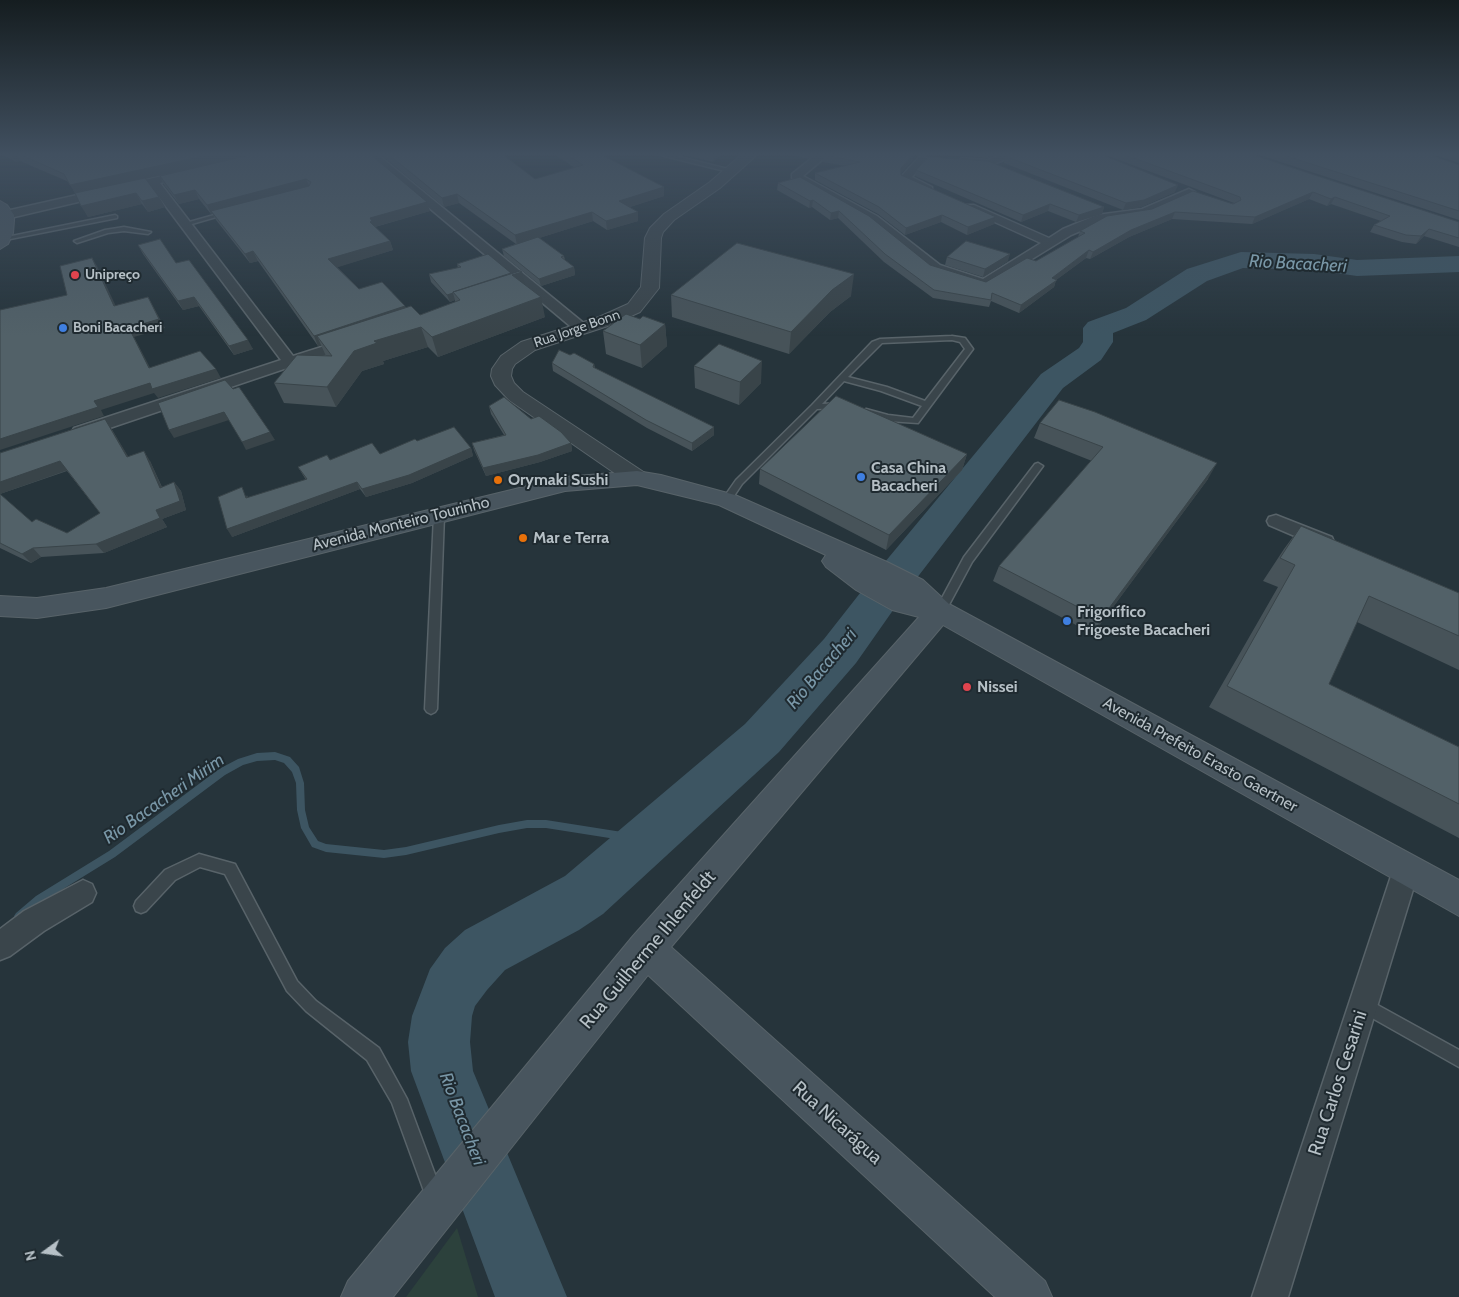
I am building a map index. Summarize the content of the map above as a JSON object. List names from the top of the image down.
{
  "streets": {
    "main road": [
      "Avenida Monteiro Tourinho",
      "Avenida Prefeito Erasto Gaertner",
      "Rua Guilherme Ihlenfeldt",
      "Rua Nicarágua"
    ],
    "street": ["Rua Jorge Bonn", "Rua Carlos Cesarini"]
  },
  "crossings": [
    ["Rua Jorge Bonn", "Avenida Monteiro Tourinho"],
    ["Avenida Monteiro Tourinho", "Avenida Prefeito Erasto Gaertner"],
    ["Avenida Monteiro Tourinho", "Rua Guilherme Ihlenfeldt"],
    ["Avenida Prefeito Erasto Gaertner", "Rua Guilherme Ihlenfeldt"],
    ["Avenida Prefeito Erasto Gaertner", "Rua Carlos Cesarini"],
    ["Rua Guilherme Ihlenfeldt", "Rua Nicarágua"]
  ],
  "water": ["Rio Bacacheri", "Rio Bacacheri Mirim"],
  "places": [
    "Unipreço",
    "Boni Bacacheri",
    "Casa China Bacacheri",
    "Orymaki Sushi",
    "Mar e Terra",
    "Frigorífico Frigoeste Bacacheri",
    "Nissei"
  ],
  "north": "left"
}
